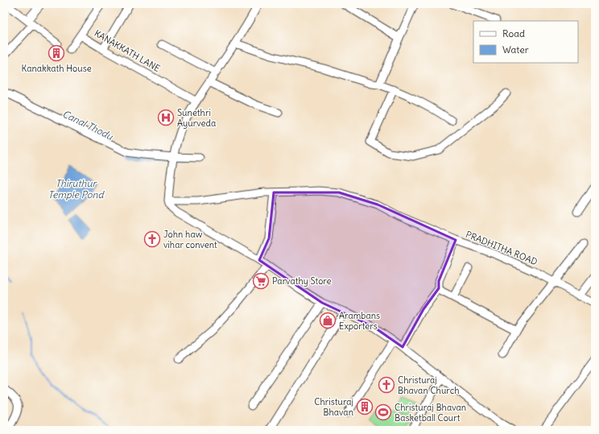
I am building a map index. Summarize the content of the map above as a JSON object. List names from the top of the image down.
{
  "streets": {
    "street": ["KANAKKATH LANE", "PRADHITHA ROAD"]
  },
  "water": ["Canal Thodu", "Thiruthur Temple Pond"],
  "places": {
    "building": ["Kanakkath House", "Christuraj Bhavan"],
    "hospital": ["Sunethri Ayurveda"],
    "church": ["John haw vihar convent", "Christuraj Bhavan Church"],
    "supermarket": ["Parvathy Store"],
    "shop": ["Arambans Exporters"],
    "sports": ["Christuraj Bhavan Basketball Court"]
  },
  "legend": ["Road", "Water"]
}
